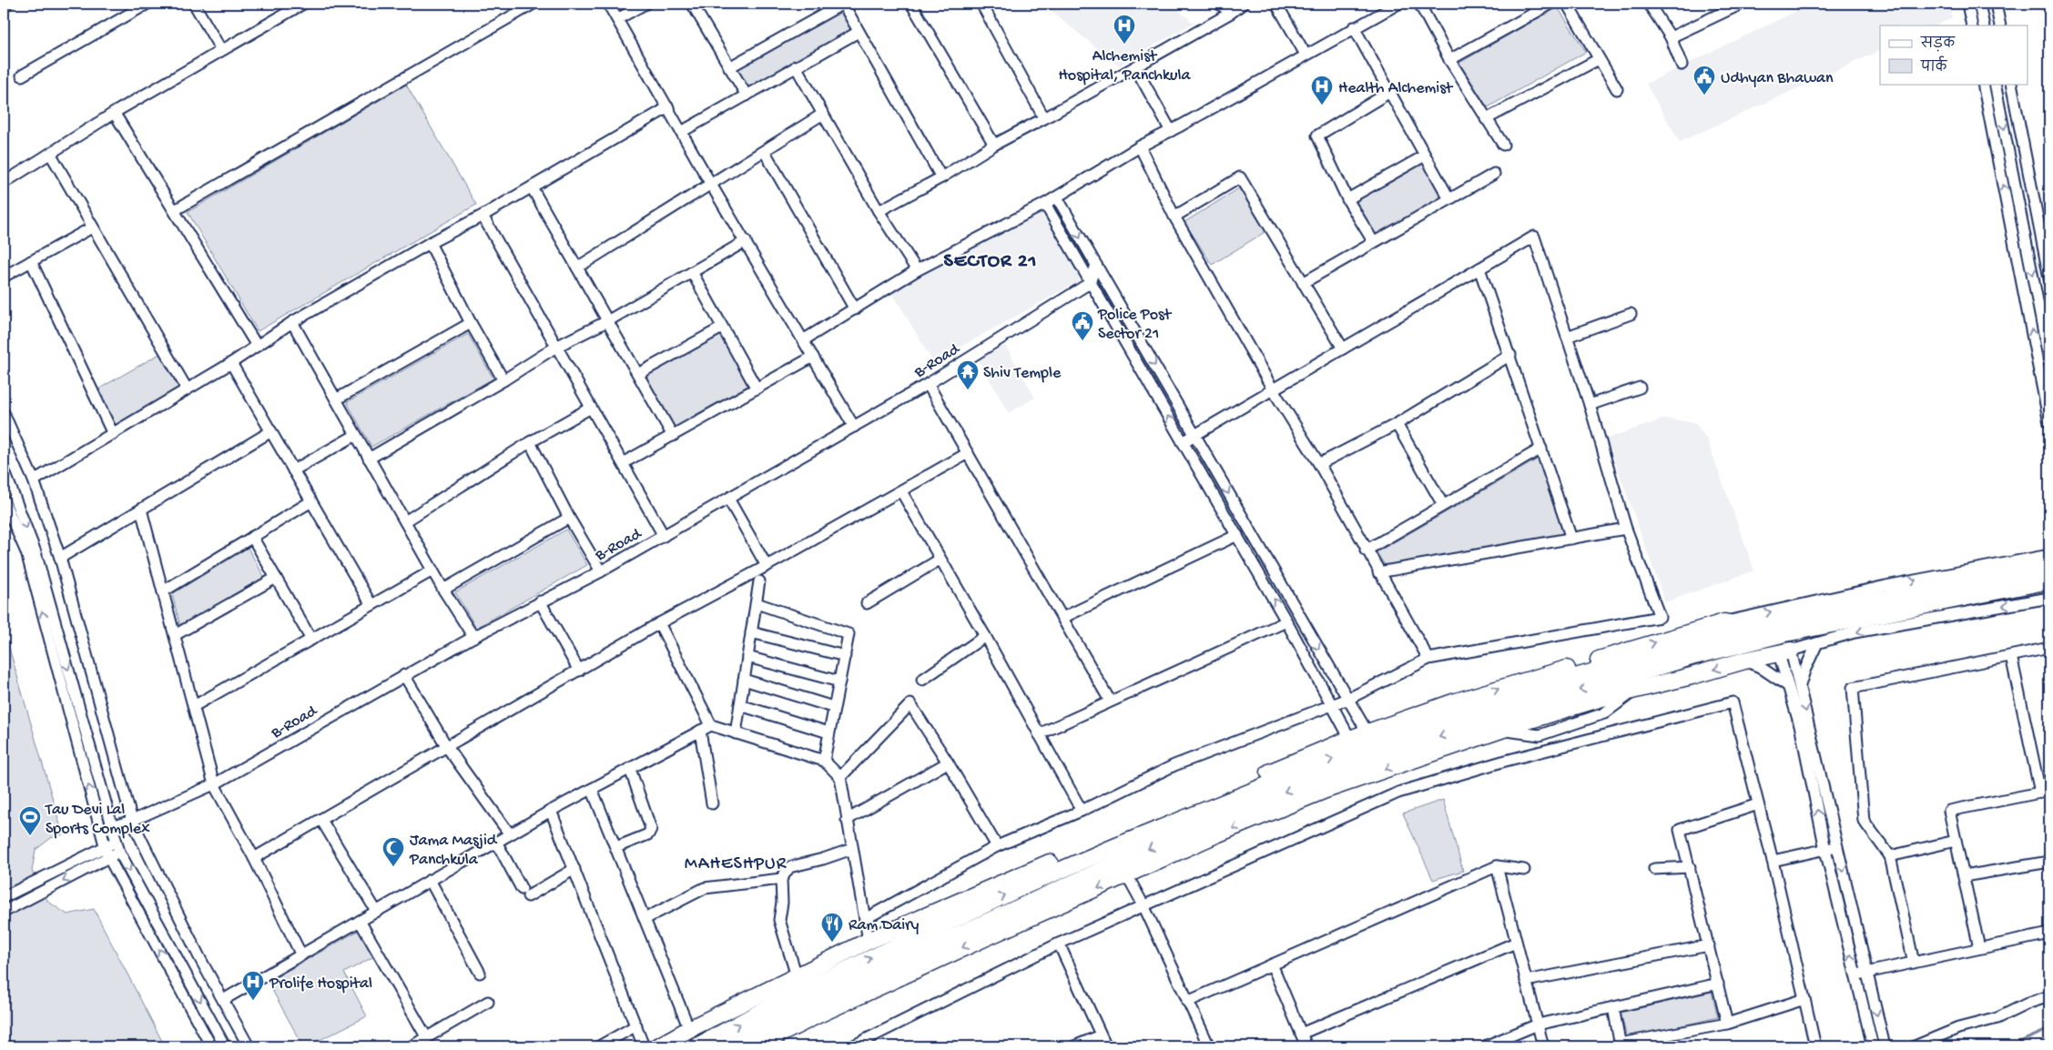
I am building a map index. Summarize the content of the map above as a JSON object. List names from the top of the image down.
{
  "streets": {
    "street": ["B-Road"]
  },
  "districts": ["SECTOR 21", "MAHESHPUR"],
  "places": {
    "hospital": ["Alchemist Hospital, Panchkula", "Health Alchemist", "Prolife Hospital"],
    "public building": ["Udhyan Bhawan", "Police Post Sector 21"],
    "temple": ["Shiv Temple"],
    "sports": ["Tau Devi Lal Sports Complex"],
    "mosque": ["Jama Masjid Panchkula"],
    "restaurant": ["Ram Dairy"]
  },
  "legend": ["सड़क", "पार्क"]
}
